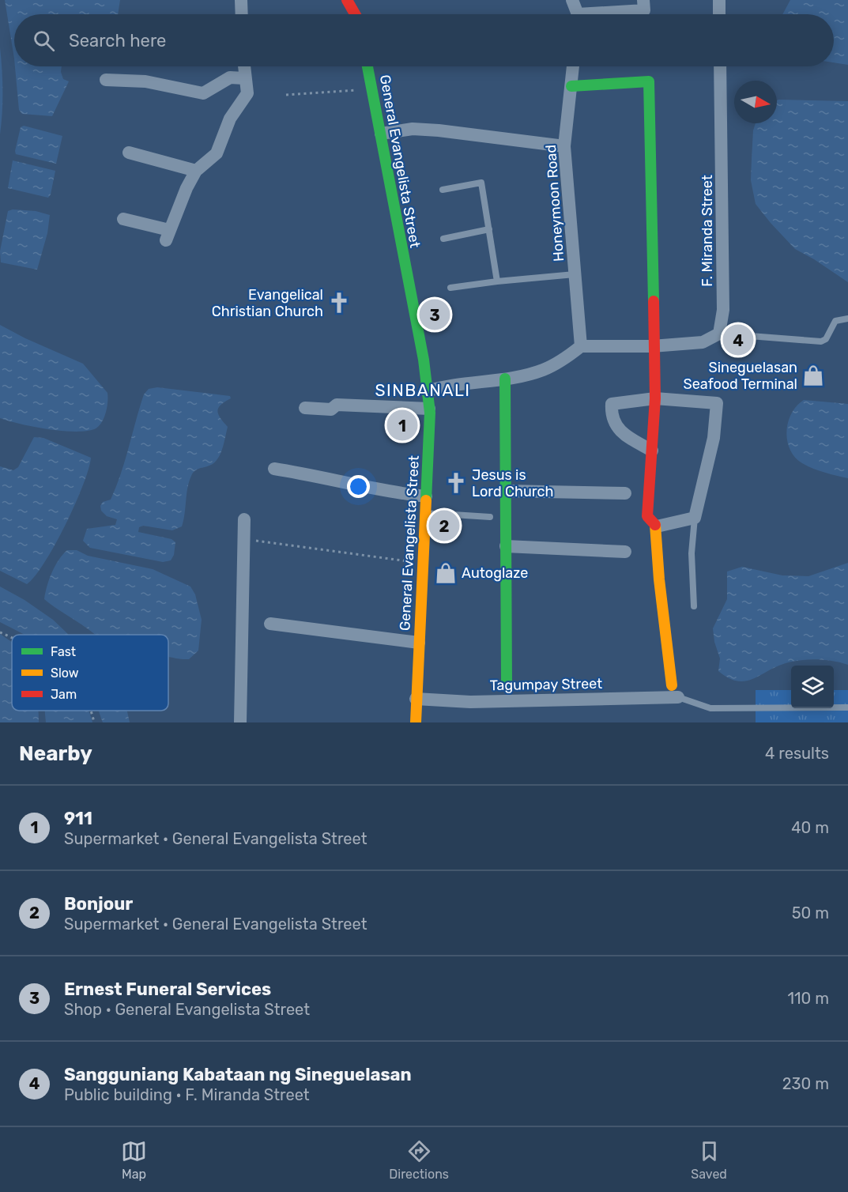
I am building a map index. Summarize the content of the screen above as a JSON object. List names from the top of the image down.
{
  "streets": {
    "street": [
      "General Evangelista Street",
      "Honeymoon Road",
      "F. Miranda Street",
      "Tagumpay Street"
    ]
  },
  "crossings": [
    ["General Evangelista Street", "Tagumpay Street"]
  ],
  "districts": ["SINBANALI"],
  "places": {
    "church": ["Evangelical Christian Church", "Jesus is Lord Church"],
    "shop": ["Sineguelasan Seafood Terminal", "Autoglaze"]
  },
  "legend": ["Fast", "Slow", "Jam"],
  "north": "right",
  "page": {
    "search": "Search here",
    "pins": [
      "3",
      "4",
      "1",
      "2"
    ],
    "heading": ["Nearby", "4 results"],
    "list": [
      {
        "mark": "1",
        "name": "911",
        "note": "Supermarket · General Evangelista Street",
        "value": "40 m"
      },
      {
        "mark": "2",
        "name": "Bonjour",
        "note": "Supermarket · General Evangelista Street",
        "value": "50 m"
      },
      {
        "mark": "3",
        "name": "Ernest Funeral Services",
        "note": "Shop · General Evangelista Street",
        "value": "110 m"
      },
      {
        "mark": "4",
        "name": "Sangguniang Kabataan ng Sineguelasan",
        "note": "Public building · F. Miranda Street",
        "value": "230 m"
      }
    ],
    "nav": ["Map", "Directions", "Saved"]
  }
}
